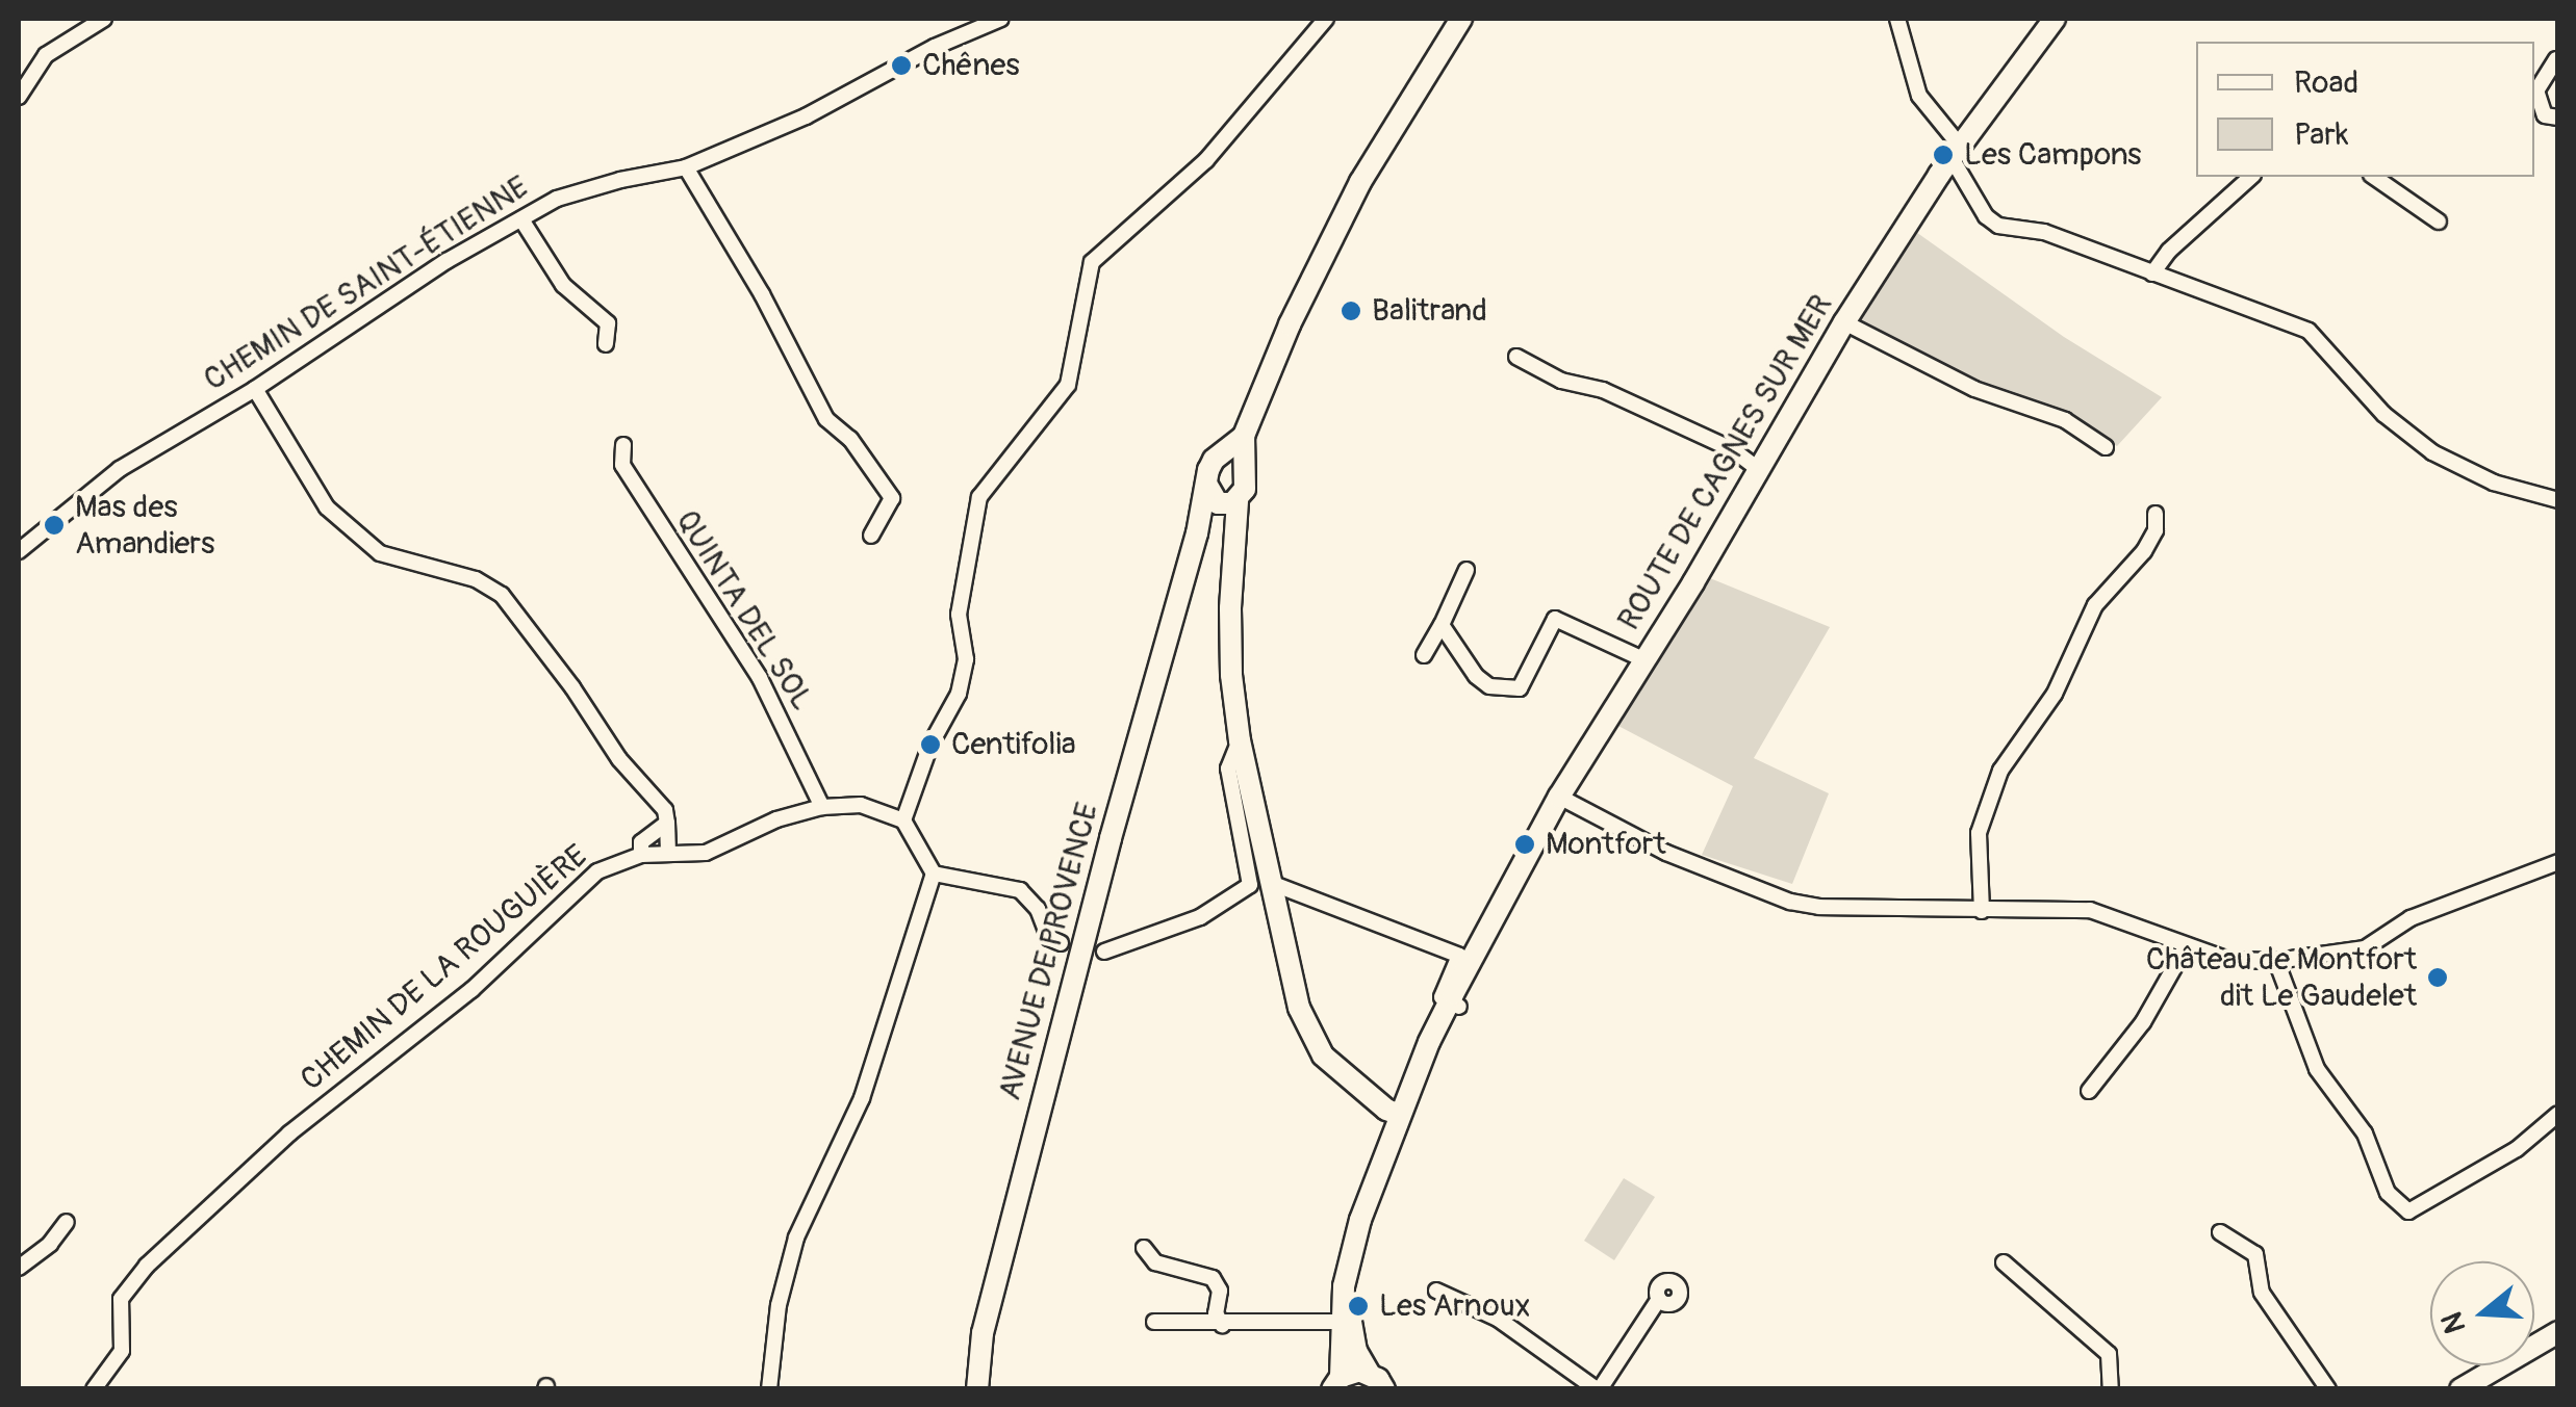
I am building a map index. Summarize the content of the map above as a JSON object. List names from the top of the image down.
{
  "streets": {
    "main road": ["ROUTE DE CAGNES SUR MER", "AVENUE DE PROVENCE"],
    "street": ["CHEMIN DE SAINT-ÉTIENNE", "QUINTA DEL SOL", "CHEMIN DE LA ROUGUIÈRE"]
  },
  "crossings": [
    ["QUINTA DEL SOL", "CHEMIN DE LA ROUGUIÈRE"]
  ],
  "places": [
    "Chênes",
    "Les Campons",
    "Balitrand",
    "Mas des Amandiers",
    "Centifolia",
    "Montfort",
    "Château de Montfort dit Le Gaudelet",
    "Les Arnoux"
  ],
  "legend": ["Road", "Park"],
  "north": "left"
}
